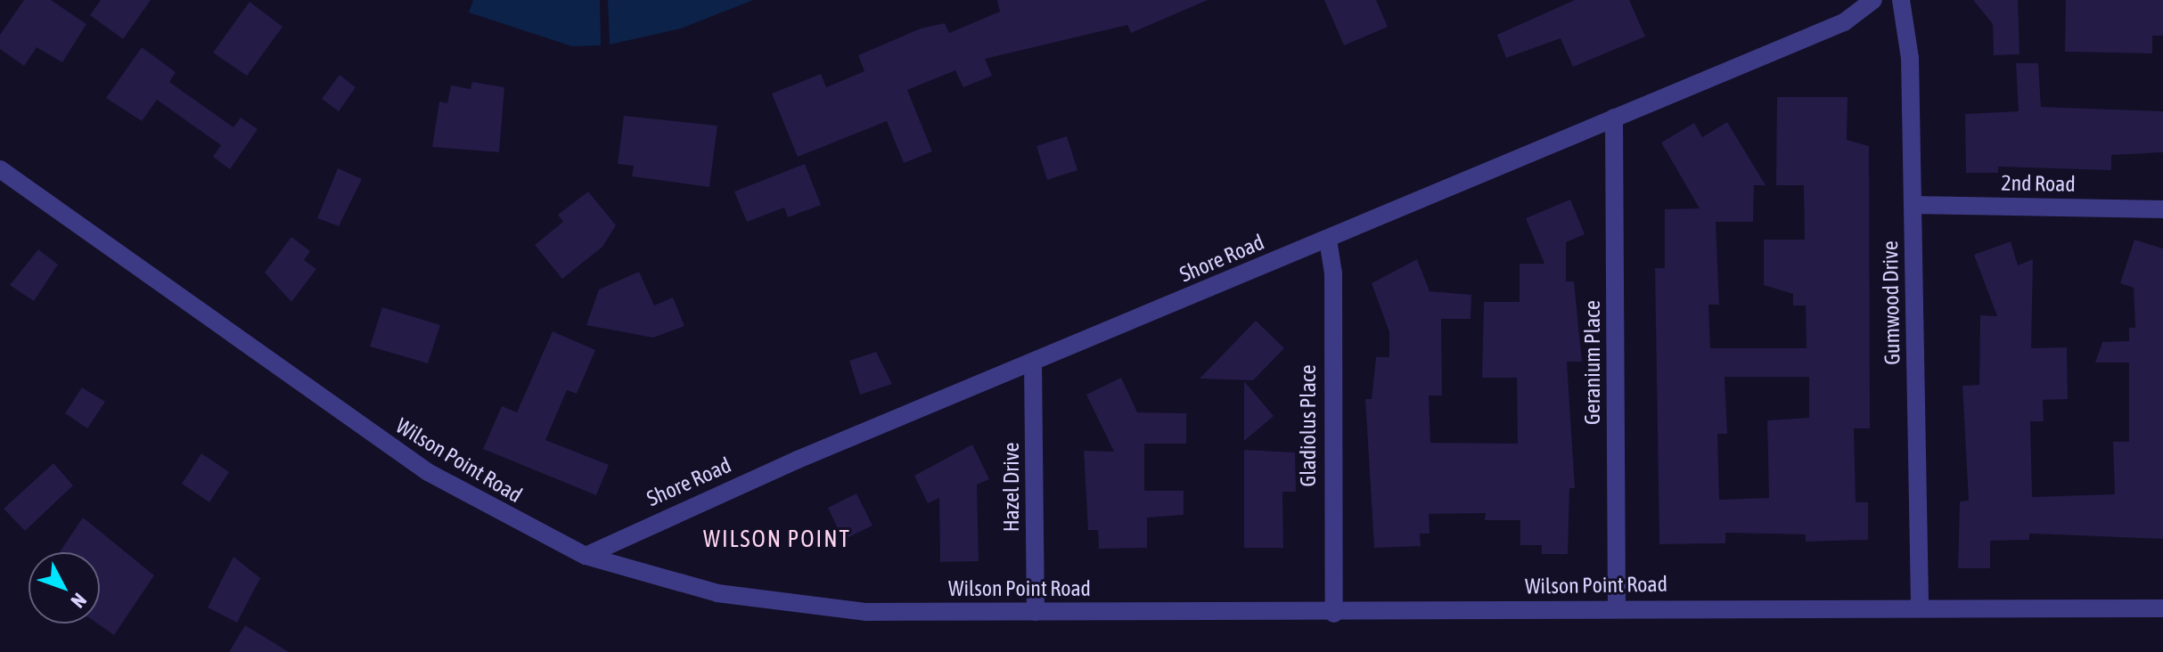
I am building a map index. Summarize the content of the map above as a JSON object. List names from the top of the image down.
{
  "streets": {
    "street": [
      "2nd Road",
      "Shore Road",
      "Gumwood Drive",
      "Geranium Place",
      "Gladiolus Place",
      "Wilson Point Road",
      "Hazel Drive"
    ]
  },
  "crossings": [
    ["2nd Road", "Gumwood Drive"],
    ["Shore Road", "Geranium Place"],
    ["Shore Road", "Gladiolus Place"],
    ["Shore Road", "Wilson Point Road"],
    ["Shore Road", "Hazel Drive"],
    ["Gumwood Drive", "Wilson Point Road"],
    ["Geranium Place", "Wilson Point Road"],
    ["Gladiolus Place", "Wilson Point Road"],
    ["Wilson Point Road", "Hazel Drive"]
  ],
  "districts": ["WILSON POINT"],
  "north": "bottom right"
}
